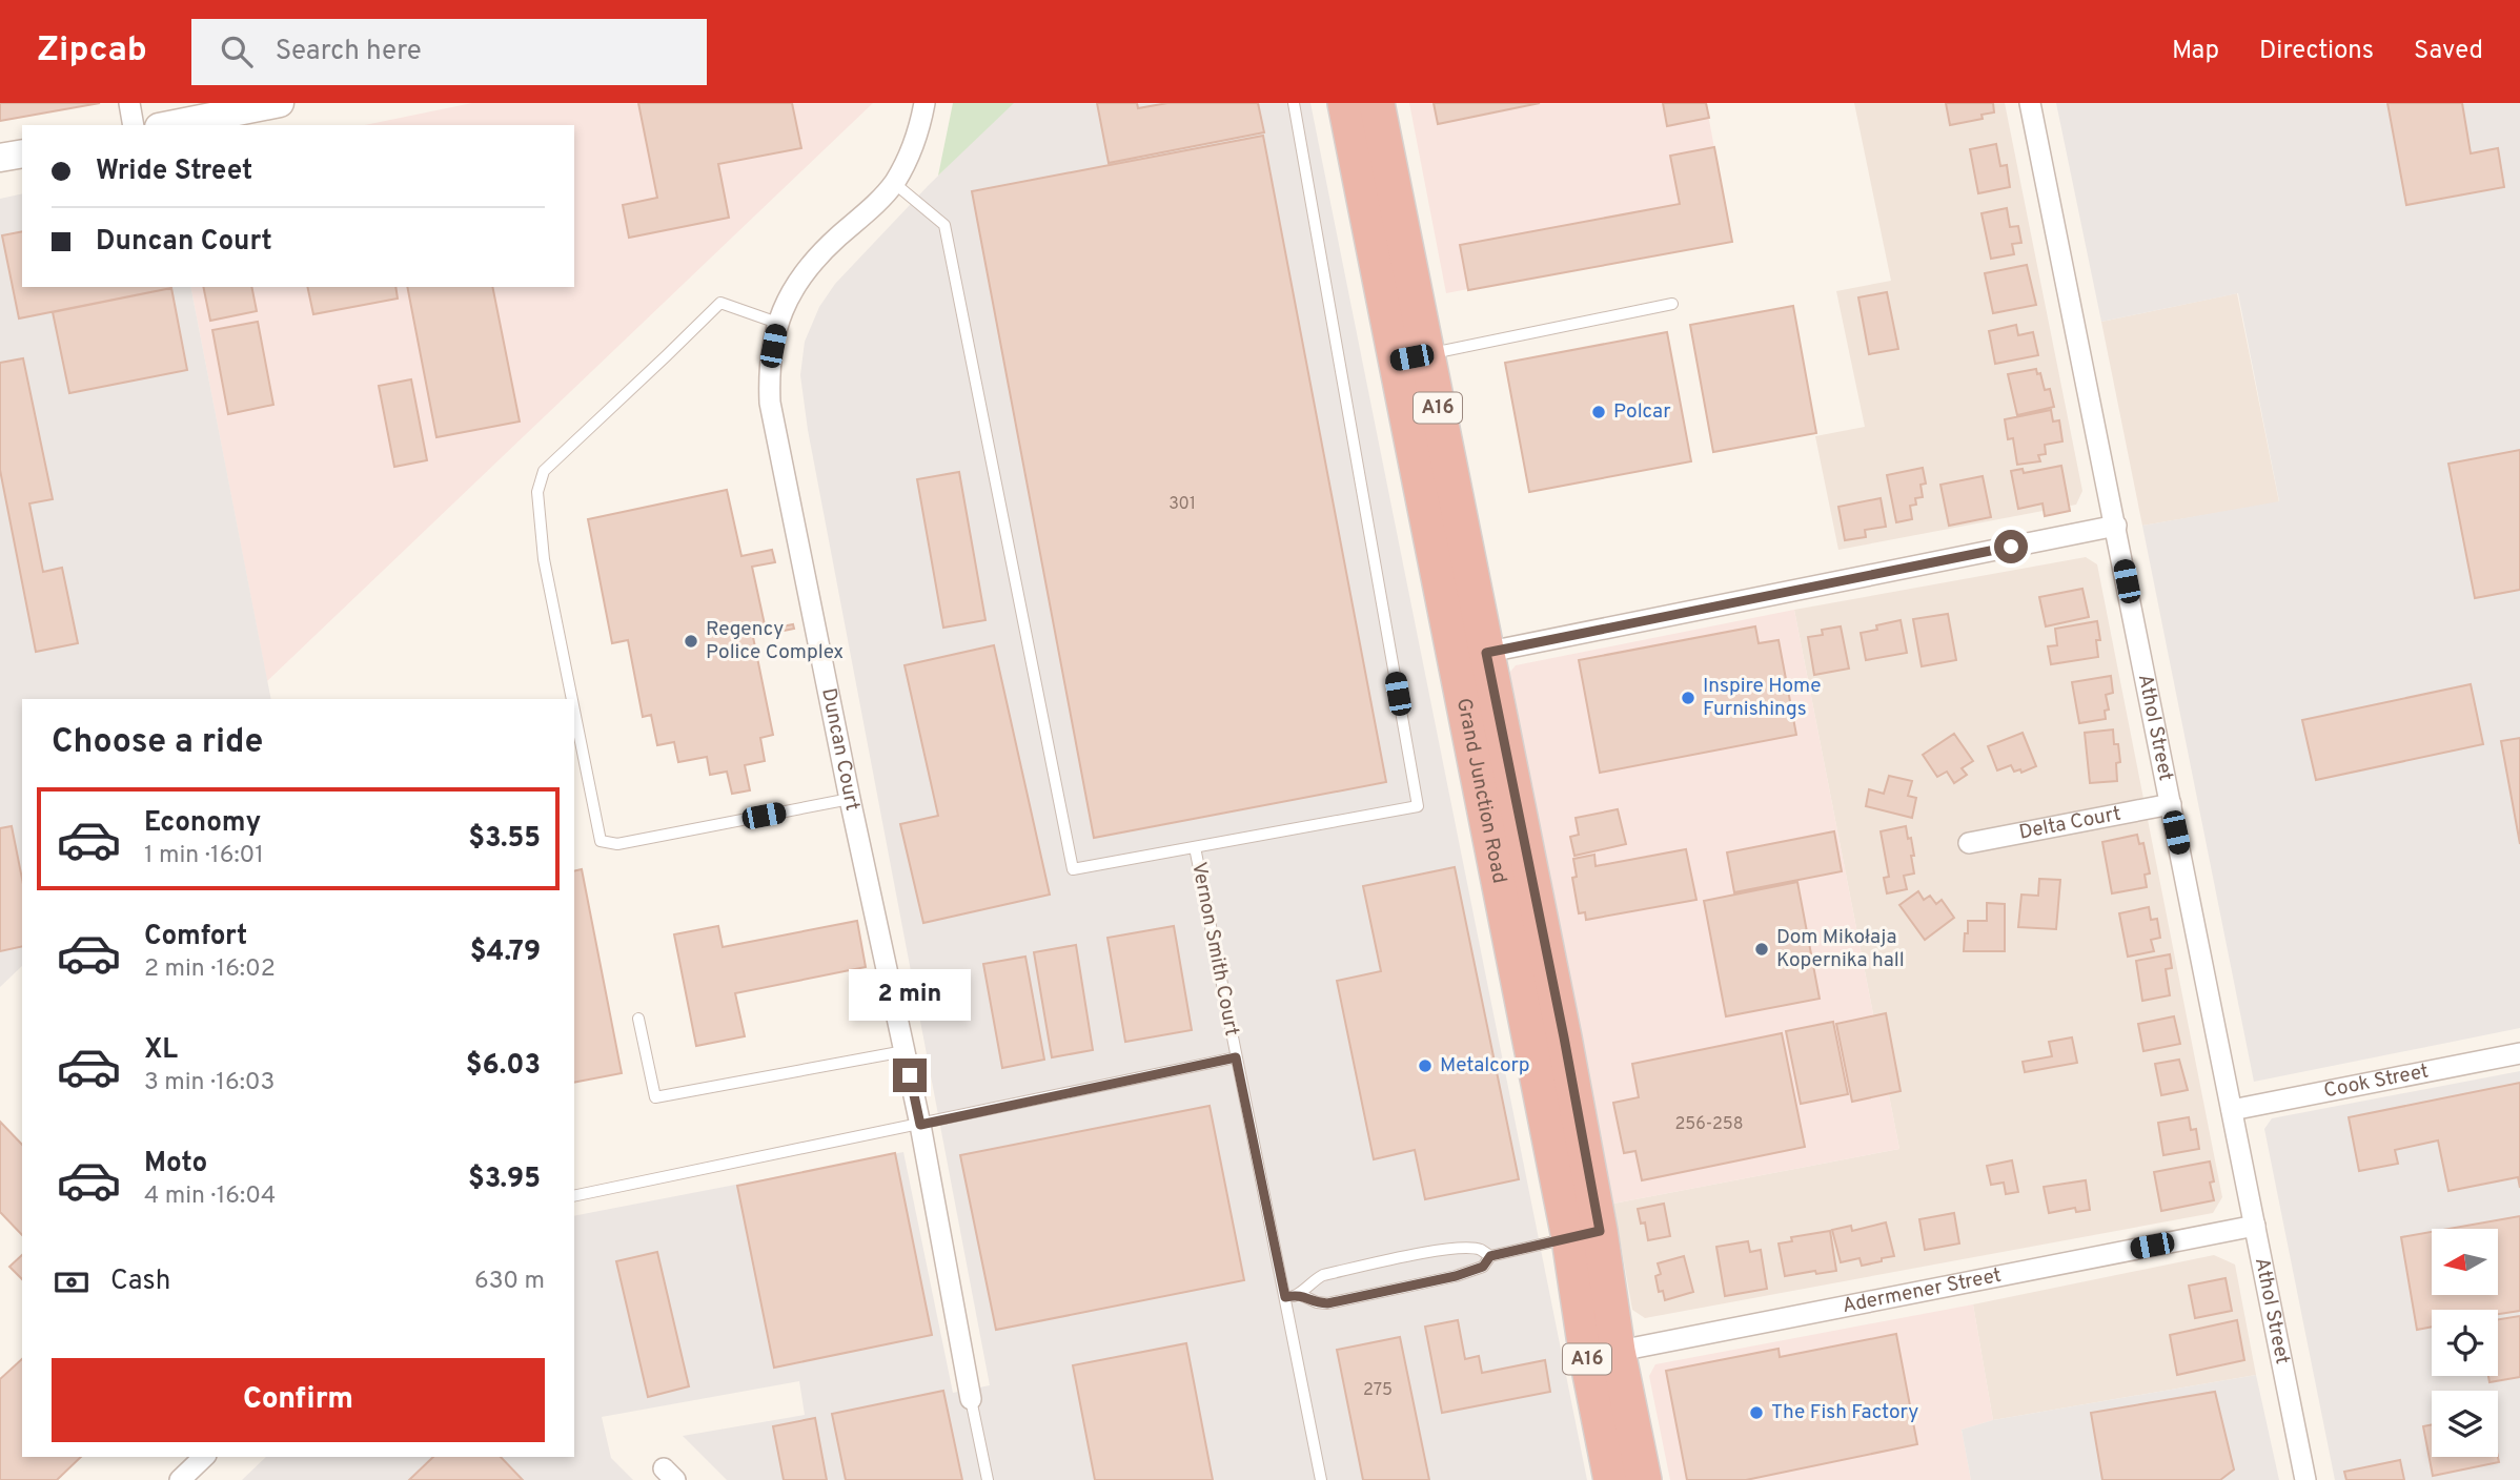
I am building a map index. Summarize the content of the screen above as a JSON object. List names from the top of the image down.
{
  "streets": {
    "highway": ["A16", "Grand Junction Road"],
    "street": [
      "Athol Street",
      "Duncan Court",
      "Delta Court",
      "Cook Street",
      "Adermener Street"
    ],
    "lane": ["Vernon Smith Court"]
  },
  "crossings": [
    ["Athol Street", "Delta Court"],
    ["Athol Street", "Cook Street"],
    ["Athol Street", "Adermener Street"],
    ["Grand Junction Road", "Adermener Street"]
  ],
  "places": [
    "Polcar",
    "Regency Police Complex",
    "Inspire Home Furnishings",
    "Dom Mikołaja Kopernika hall",
    "Metalcorp",
    "The Fish Factory"
  ],
  "house_numbers": ["301", "256-258", "275"],
  "north": "left",
  "page": {
    "header": "Zipcab",
    "search": "Search here",
    "nav": ["Map", "Directions", "Saved"],
    "banner": ["Wride Street", "Duncan Court"],
    "heading": "Choose a ride",
    "list": [
      {
        "name": "Economy",
        "note": "1 min · 16:01",
        "value": "$3.55"
      },
      {
        "name": "Comfort",
        "note": "2 min · 16:02",
        "value": "$4.79"
      },
      {
        "name": "XL",
        "note": "3 min · 16:03",
        "value": "$6.03"
      },
      {
        "name": "Moto",
        "note": "4 min · 16:04",
        "value": "$3.95"
      }
    ],
    "bubble": "2 min",
    "pay": ["Cash", "630 m"],
    "buttons": "Confirm"
  }
}
